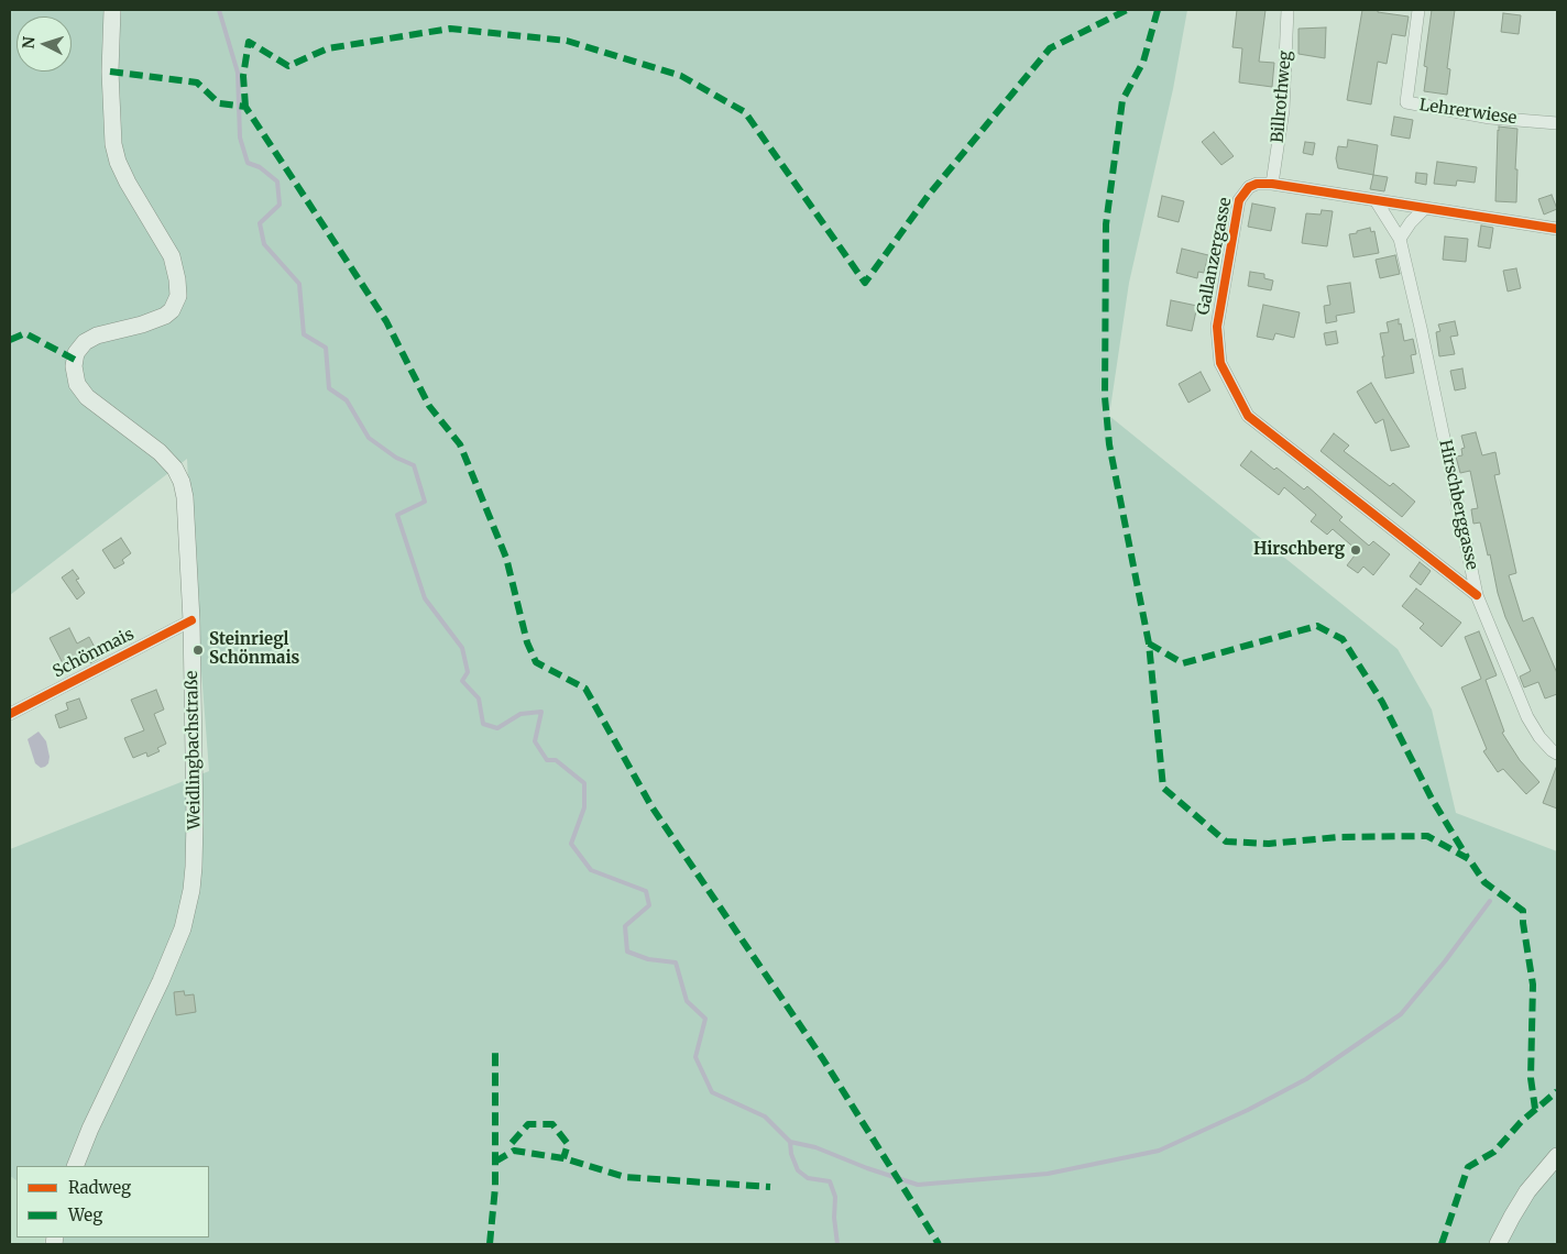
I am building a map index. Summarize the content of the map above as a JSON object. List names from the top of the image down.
{
  "streets": {
    "main road": ["Weidlingbachstraße"],
    "street": [
      "Billrothweg",
      "Lehrerwiese",
      "Gallanzergasse",
      "Hirschberggasse",
      "Schönmais"
    ]
  },
  "crossings": [
    ["Billrothweg", "Gallanzergasse"],
    ["Gallanzergasse", "Hirschberggasse"],
    ["Schönmais", "Weidlingbachstraße"]
  ],
  "places": ["Hirschberg", "Steinriegl Schönmais"],
  "legend": ["Radweg", "Weg"],
  "north": "left"
}
